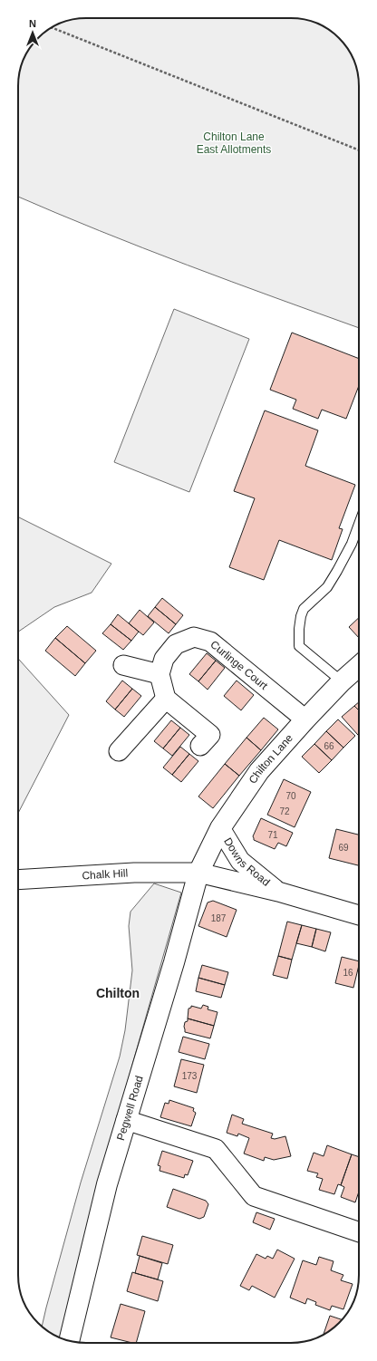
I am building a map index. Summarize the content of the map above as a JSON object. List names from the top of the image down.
{
  "streets": {
    "street": [
      "Curlinge Court",
      "Chilton Lane",
      "Downs Road",
      "Chalk Hill",
      "Pegwell Road"
    ]
  },
  "crossings": [
    ["Curlinge Court", "Chilton Lane"],
    ["Chilton Lane", "Downs Road"],
    ["Chilton Lane", "Chalk Hill"],
    ["Chilton Lane", "Pegwell Road"],
    ["Downs Road", "Chalk Hill"],
    ["Downs Road", "Pegwell Road"],
    ["Chalk Hill", "Pegwell Road"]
  ],
  "districts": ["Chilton"],
  "parks": ["Chilton Lane East Allotments"],
  "house_numbers": [
    "66",
    "70",
    "72",
    "71",
    "69",
    "187",
    "16",
    "173"
  ],
  "north": "top"
}
